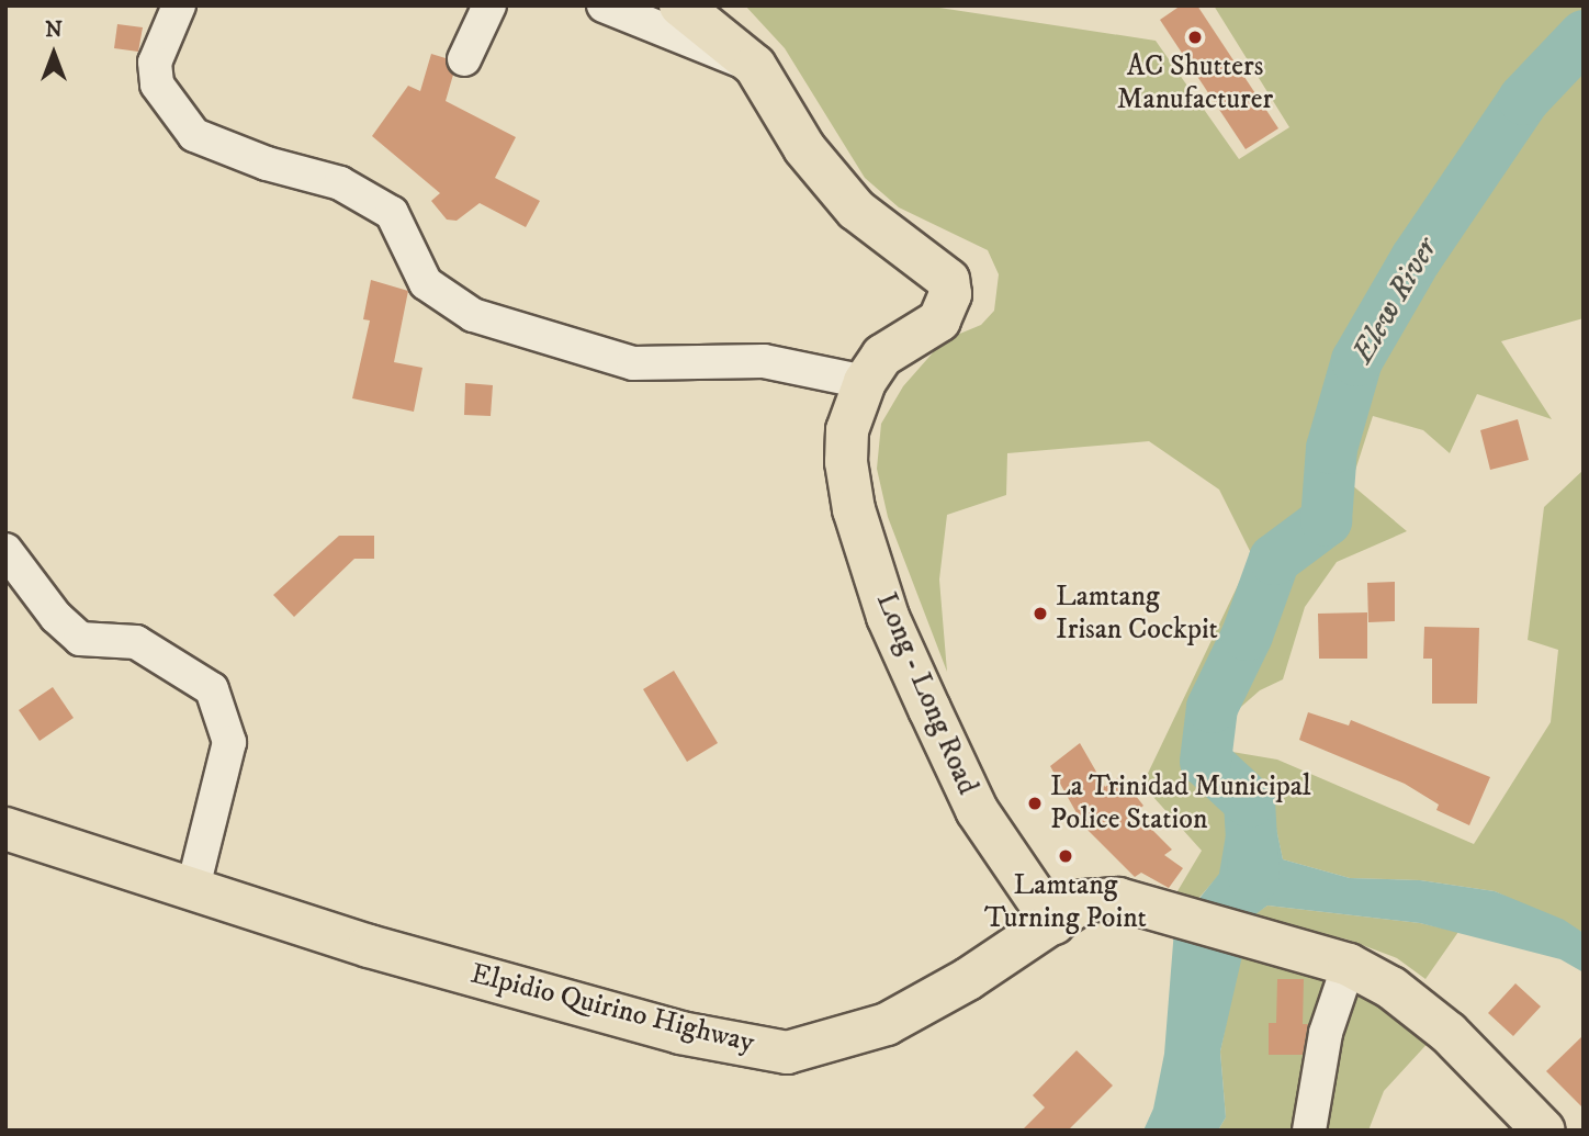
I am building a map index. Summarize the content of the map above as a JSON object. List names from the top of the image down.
{
  "streets": {
    "main road": ["Long - Long Road", "Elpidio Quirino Highway"]
  },
  "crossings": [
    ["Long - Long Road", "Elpidio Quirino Highway"]
  ],
  "water": ["Elew River"],
  "places": [
    "AC Shutters Manufacturer",
    "Lamtang Irisan Cockpit",
    "La Trinidad Municipal Police Station",
    "Lamtang Turning Point"
  ],
  "north": "top"
}
